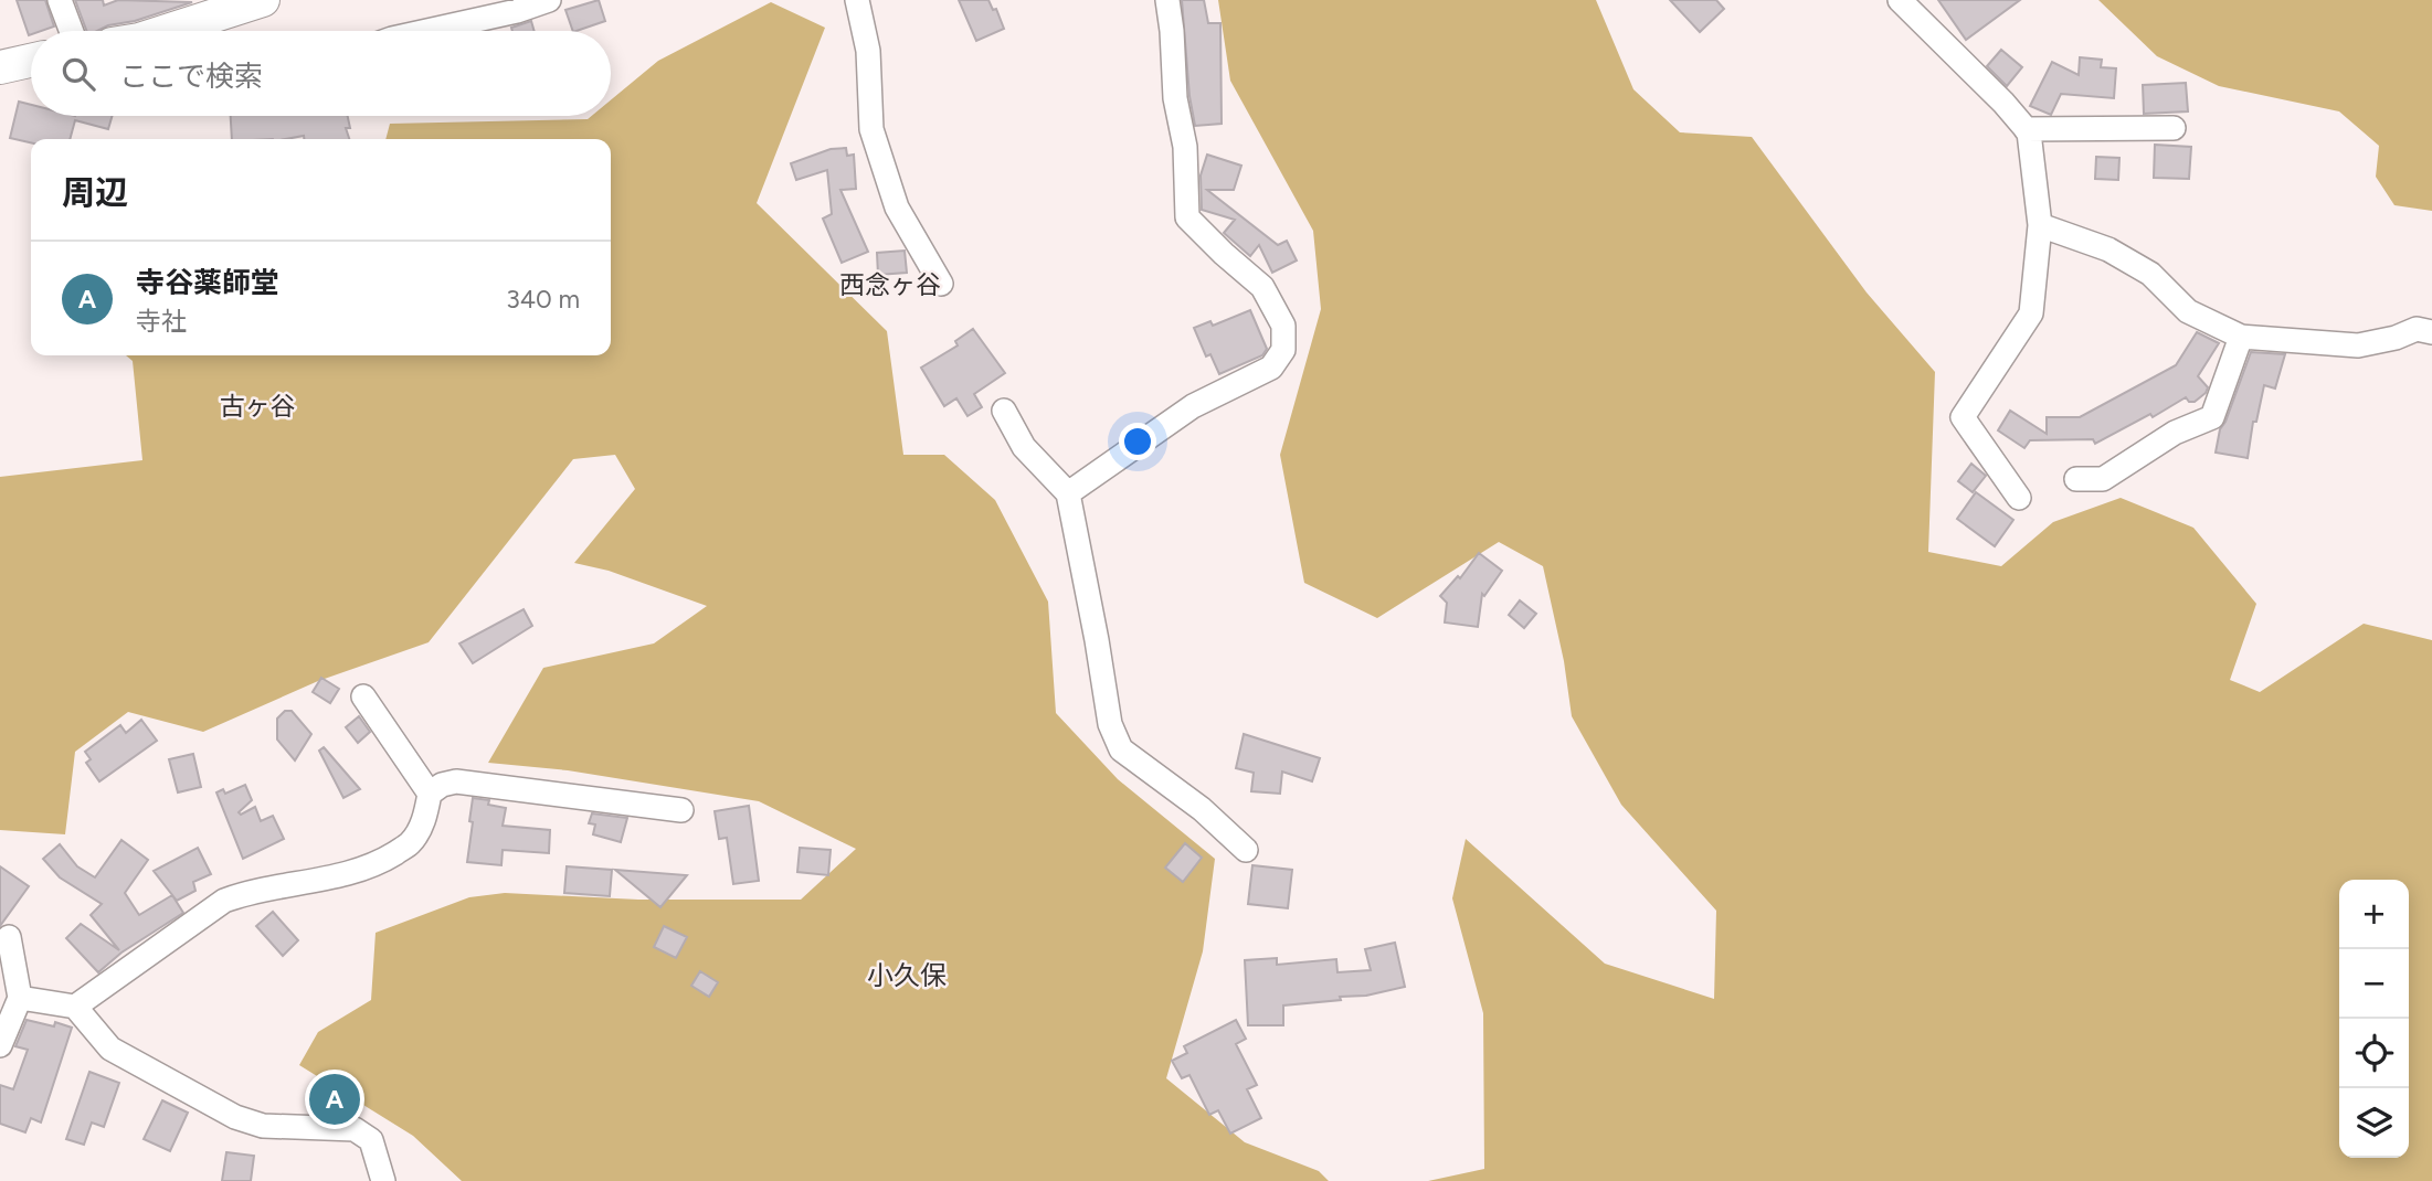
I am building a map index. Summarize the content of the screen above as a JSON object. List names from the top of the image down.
{
  "districts": ["西念ヶ谷", "古ヶ谷", "小久保"],
  "page": {
    "search": "ここで検索",
    "heading": "周辺",
    "list": [
      {
        "mark": "A",
        "name": "寺谷薬師堂",
        "note": "寺社",
        "value": "340 m"
      }
    ],
    "map_buttons": ["+", "−"],
    "pins": "A"
  }
}
